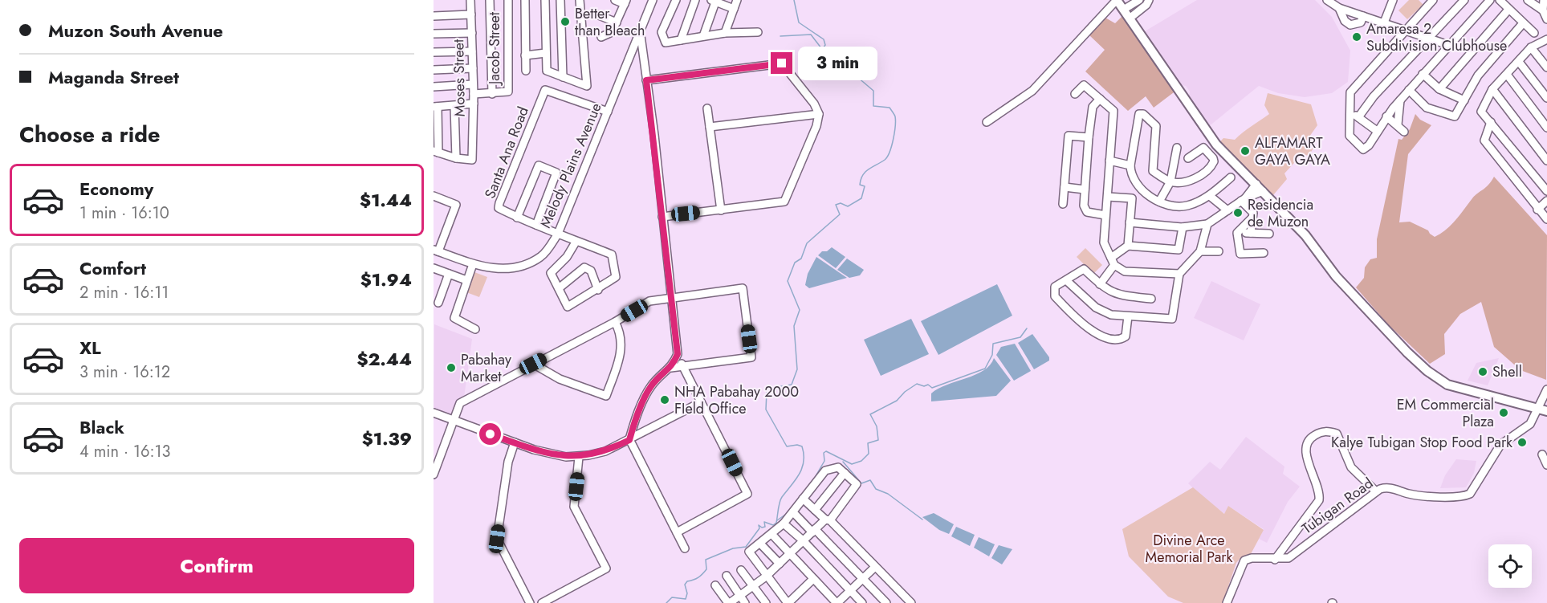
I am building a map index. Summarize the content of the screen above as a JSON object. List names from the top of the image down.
{
  "streets": {
    "street": [
      "Jacob Street",
      "Moses Street",
      "Santa Ana Road",
      "Melody Plains Avenue",
      "Tubigan Road"
    ]
  },
  "crossings": [
    ["Jacob Street", "Moses Street"],
    ["Santa Ana Road", "Melody Plains Avenue"]
  ],
  "parks": ["Divine Arce Memorial Park"],
  "places": [
    "Better than Bleach",
    "Amaresa 2 Subdivision Clubhouse",
    "ALFAMART GAYA GAYA",
    "Residencia de Muzon",
    "Pabahay Market",
    "Shell",
    "NHA Pabahay 2000 FIeld Office",
    "EM Commercial Plaza",
    "Kalye Tubigan Stop Food Park"
  ],
  "page": {
    "banner": ["Muzon South Avenue", "Maganda Street"],
    "bubble": "3 min",
    "heading": "Choose a ride",
    "list": [
      {
        "name": "Economy",
        "note": "1 min · 16:10",
        "value": "$1.44"
      },
      {
        "name": "Comfort",
        "note": "2 min · 16:11",
        "value": "$1.94"
      },
      {
        "name": "XL",
        "note": "3 min · 16:12",
        "value": "$2.44"
      },
      {
        "name": "Black",
        "note": "4 min · 16:13",
        "value": "$1.39"
      }
    ],
    "buttons": "Confirm"
  }
}
